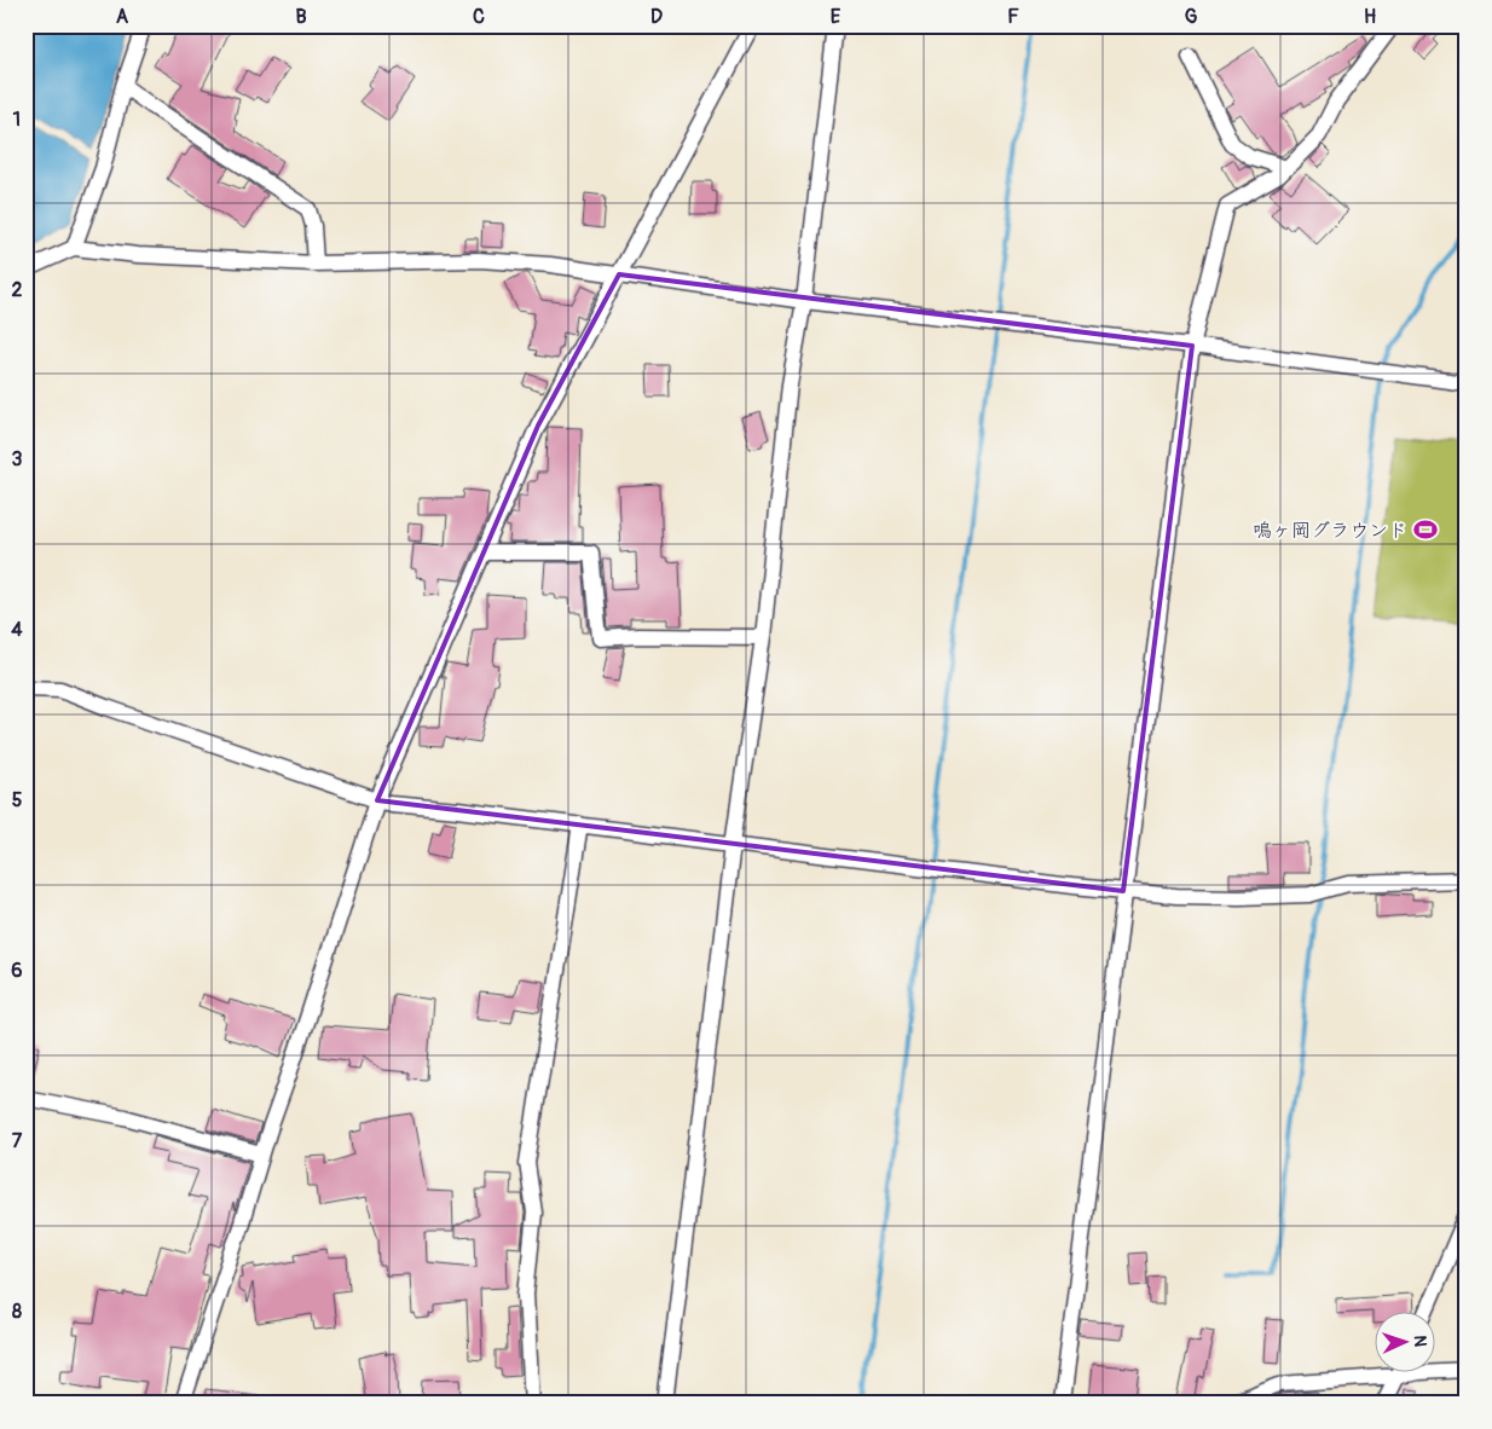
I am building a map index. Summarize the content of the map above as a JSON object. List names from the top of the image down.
{
  "places": {
    "sports": ["鳴ヶ岡グラウンド"]
  },
  "north": "right",
  "grid": {
    "columns": [
      "A",
      "B",
      "C",
      "D",
      "E",
      "F",
      "G",
      "H"
    ],
    "rows": [
      "1",
      "2",
      "3",
      "4",
      "5",
      "6",
      "7",
      "8"
    ]
  }
}
